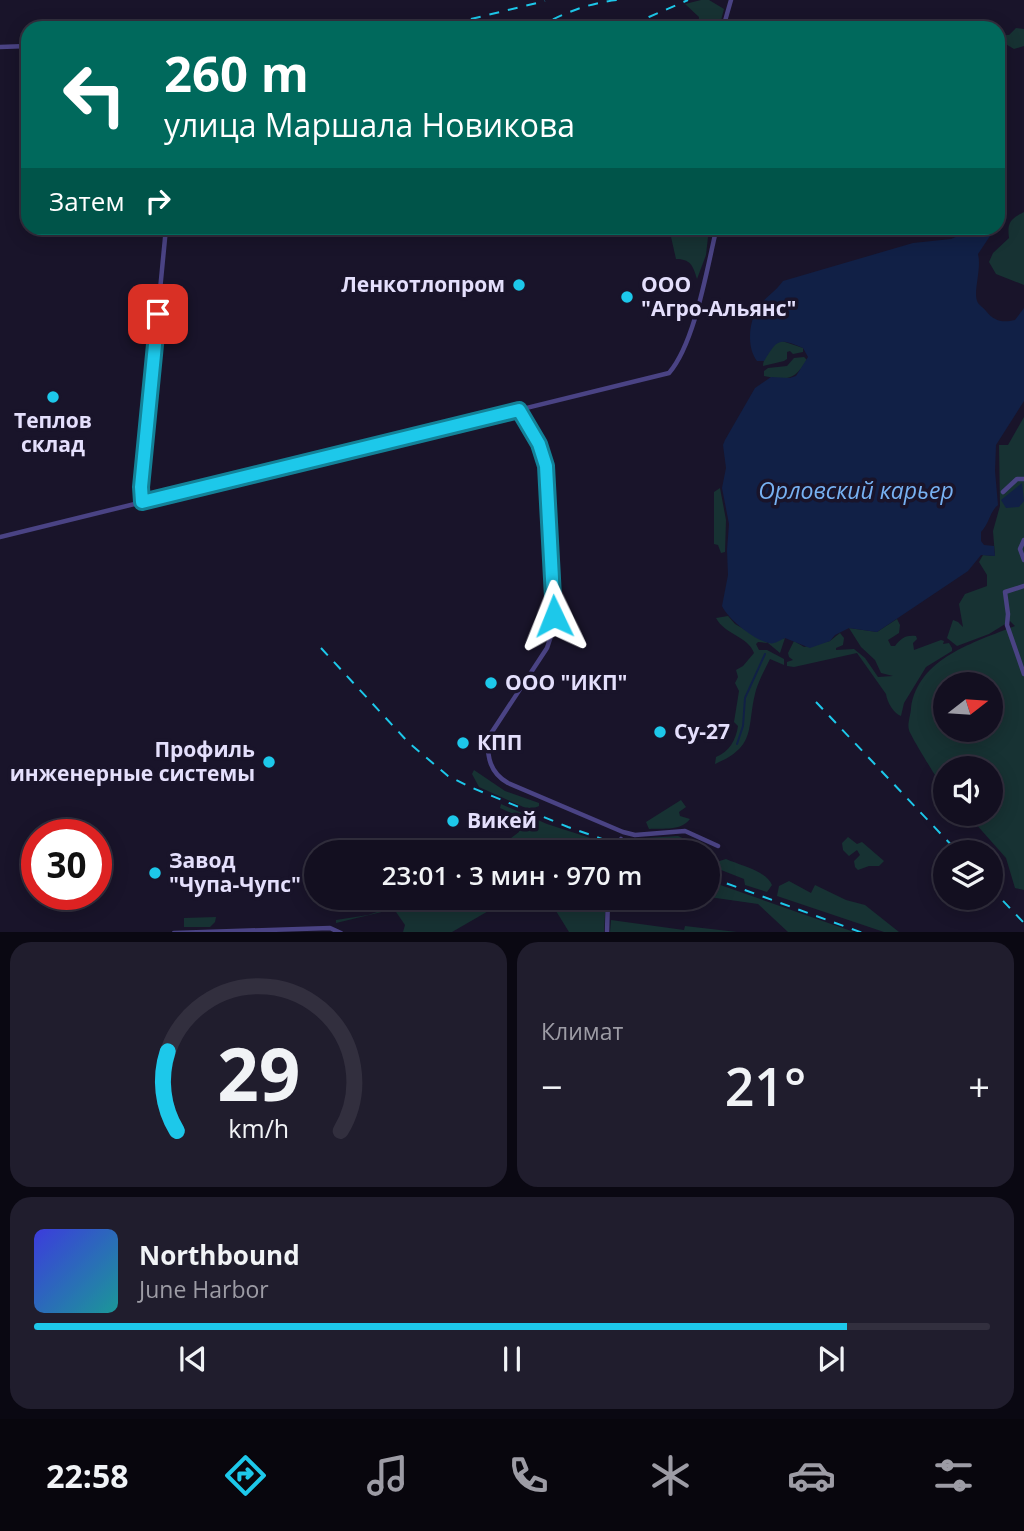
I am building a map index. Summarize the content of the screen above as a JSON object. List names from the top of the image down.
{
  "water": ["Орловский карьер"],
  "places": [
    "Ленкотлопром",
    "ООО \"Агро-Альянс\"",
    "Теплов склад",
    "ООО \"ИКП\"",
    "Су-27",
    "КПП",
    "Профиль инженерные системы",
    "Викей",
    "Завод \"Чупа-Чупс\""
  ],
  "north": "right",
  "page": {
    "turn": ["260 m", "улица Маршала Новикова"],
    "then": "Затем",
    "limit": "30",
    "trip": "23:01 · 3 мин · 970 m",
    "tile": "Климат",
    "heat": ["−", "21°", "+"],
    "song": ["Northbound", "June Harbor"],
    "tabs": "22:58",
    "gauge": ["29", "km/h"]
  }
}
